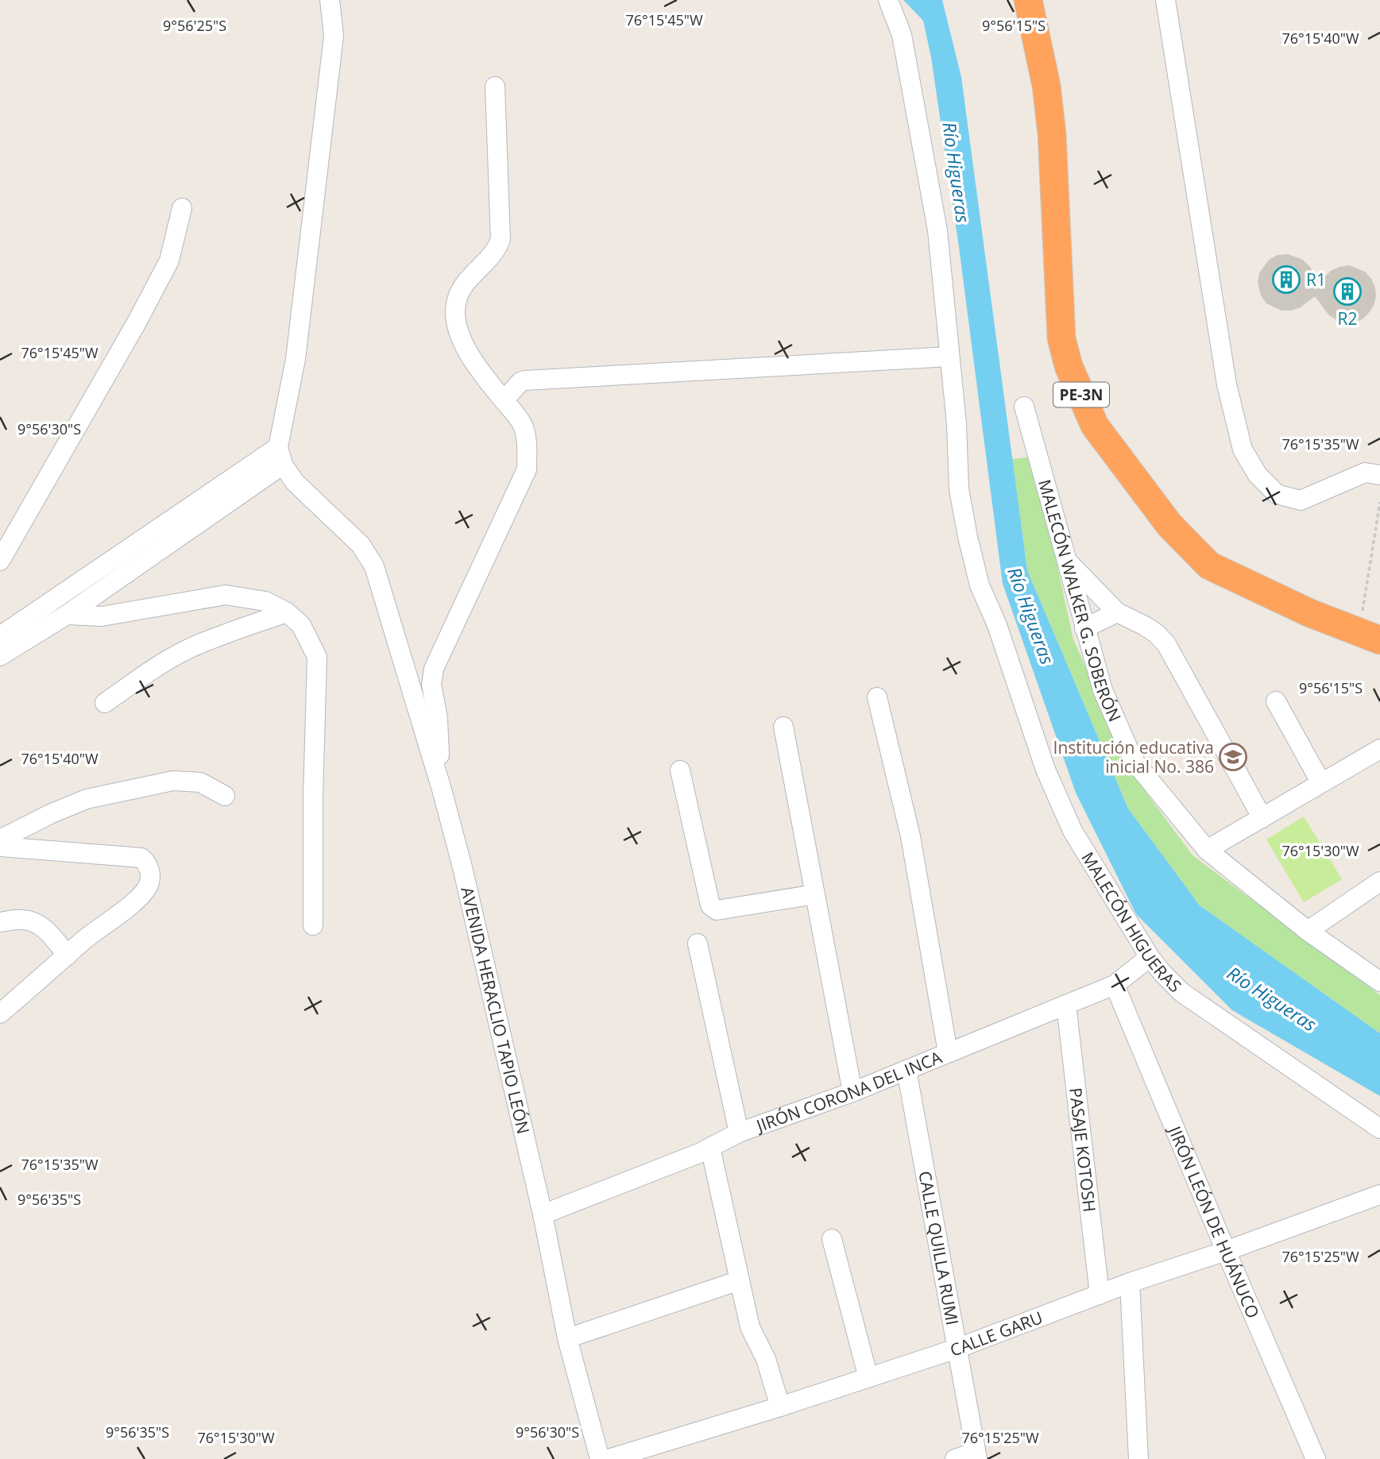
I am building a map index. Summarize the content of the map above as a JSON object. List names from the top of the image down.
{
  "streets": {
    "highway": ["PE-3N"],
    "street": [
      "MALECÓN WALKER G. SOBERÓN",
      "MALECÓN HIGUERAS",
      "AVENIDA HERACLIO TAPIO LEÓN",
      "JIRÓN CORONA DEL INCA",
      "PASAJE KOTOSH",
      "JIRÓN LEÓN DE HUÁNUCO",
      "CALLE QUILLA RUMI",
      "CALLE GARU"
    ]
  },
  "crossings": [
    ["MALECÓN HIGUERAS", "JIRÓN CORONA DEL INCA"],
    ["AVENIDA HERACLIO TAPIO LEÓN", "JIRÓN CORONA DEL INCA"],
    ["JIRÓN CORONA DEL INCA", "PASAJE KOTOSH"],
    ["JIRÓN CORONA DEL INCA", "JIRÓN LEÓN DE HUÁNUCO"],
    ["JIRÓN CORONA DEL INCA", "CALLE QUILLA RUMI"],
    ["PASAJE KOTOSH", "CALLE GARU"],
    ["JIRÓN LEÓN DE HUÁNUCO", "CALLE GARU"],
    ["CALLE QUILLA RUMI", "CALLE GARU"]
  ],
  "water": ["Río Higueras"],
  "places": {
    "building": ["R1", "R2"],
    "school or university": ["Institución educativa inicial No. 386"]
  },
  "coordinates": [
    "76°15'45\"W",
    "9°56'25\"S",
    "9°56'15\"S",
    "76°15'40\"W",
    "9°56'30\"S",
    "76°15'35\"W",
    "76°15'30\"W",
    "9°56'35\"S",
    "76°15'25\"W"
  ]
}
